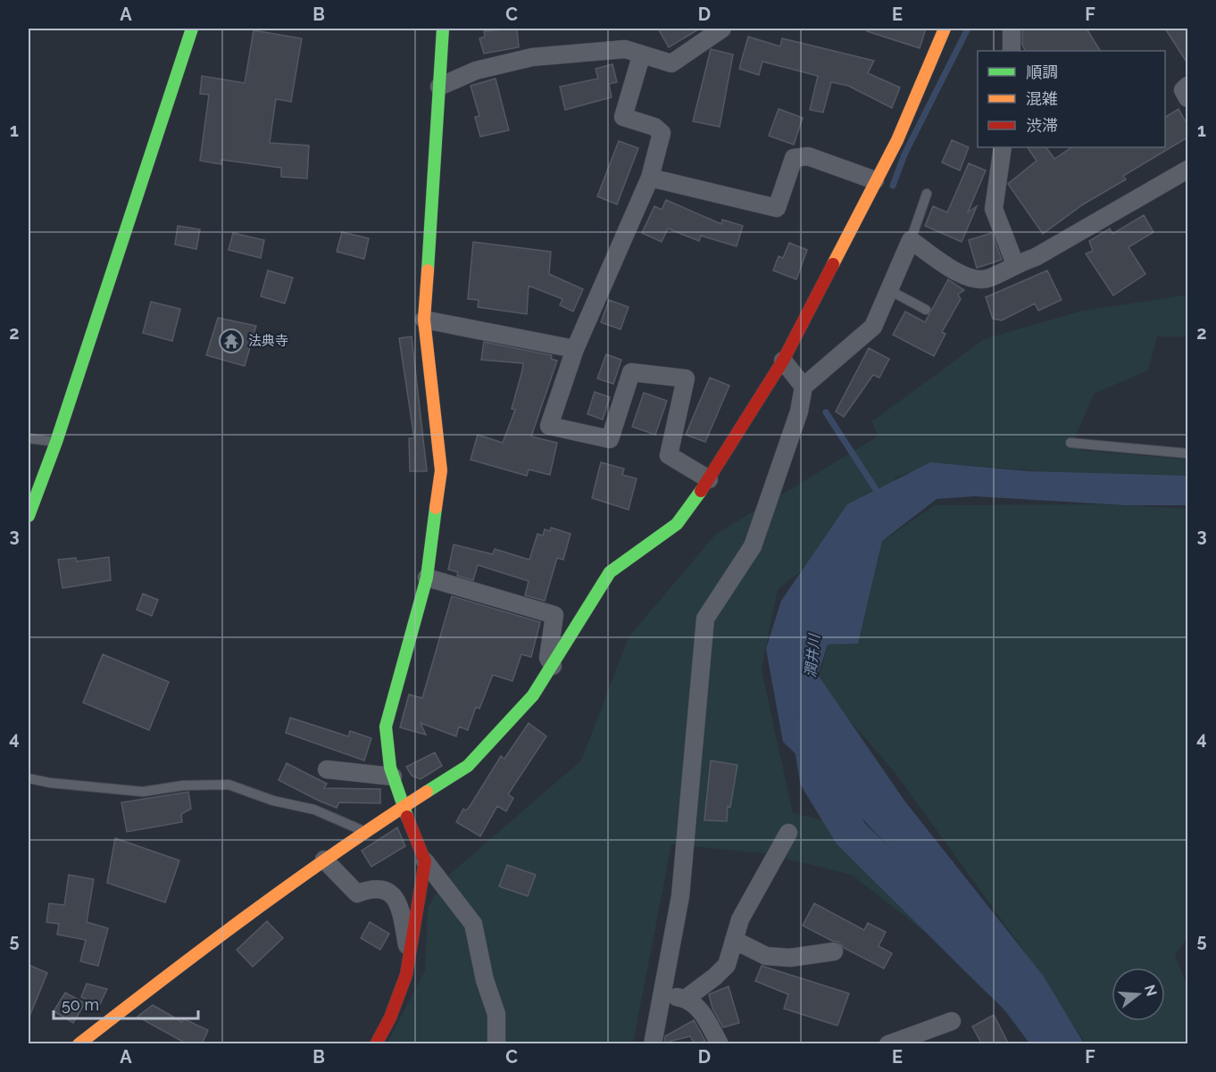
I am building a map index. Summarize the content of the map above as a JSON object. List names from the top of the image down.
{
  "water": ["潤井川"],
  "places": {
    "temple": ["法典寺"]
  },
  "legend": ["順調", "混雑", "渋滞"],
  "scale_bar": "50 m",
  "north": "right",
  "grid": {
    "columns": [
      "A",
      "B",
      "C",
      "D",
      "E",
      "F"
    ],
    "rows": [
      "1",
      "2",
      "3",
      "4",
      "5"
    ]
  }
}
